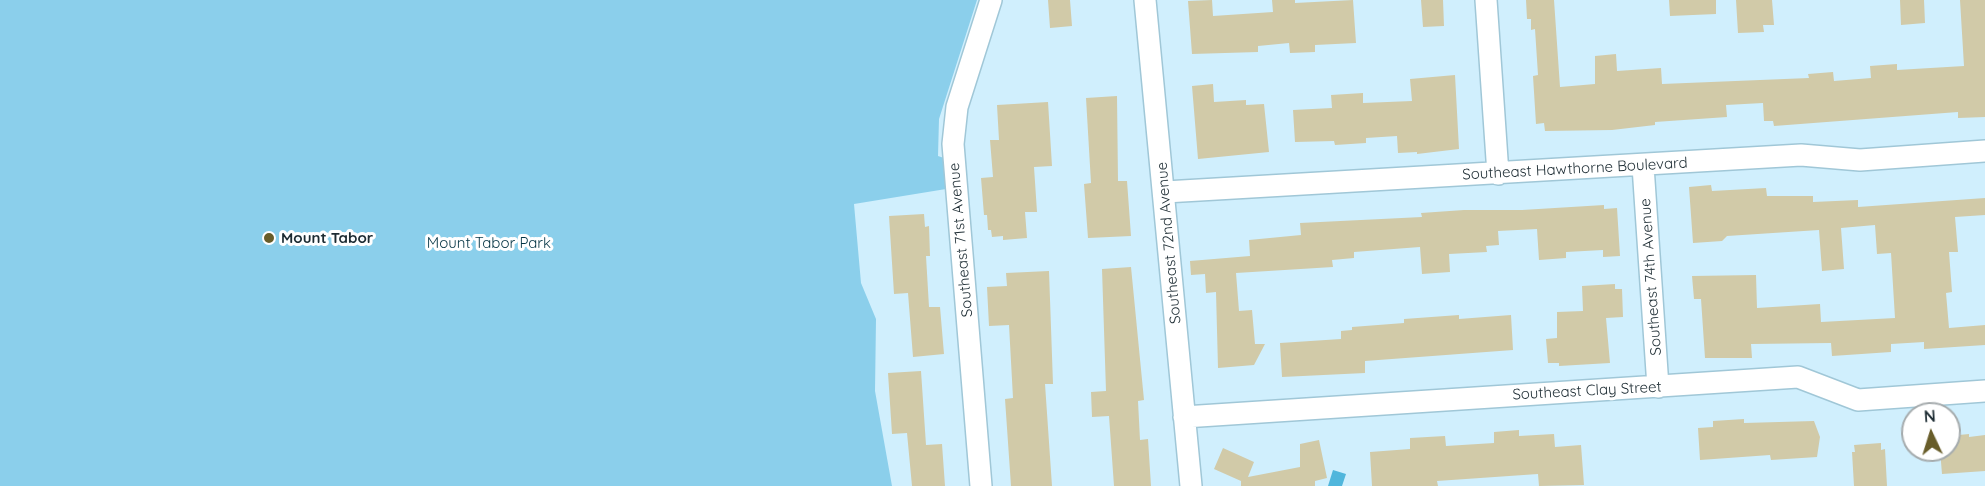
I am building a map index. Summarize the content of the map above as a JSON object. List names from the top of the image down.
{
  "streets": {
    "street": [
      "Southeast Hawthorne Boulevard",
      "Southeast 71st Avenue",
      "Southeast 72nd Avenue",
      "Southeast 74th Avenue",
      "Southeast Clay Street"
    ]
  },
  "crossings": [
    ["Southeast Hawthorne Boulevard", "Southeast 72nd Avenue"],
    ["Southeast Hawthorne Boulevard", "Southeast 74th Avenue"],
    ["Southeast 72nd Avenue", "Southeast Clay Street"],
    ["Southeast 74th Avenue", "Southeast Clay Street"]
  ],
  "parks": ["Mount Tabor Park"],
  "places": ["Mount Tabor"],
  "north": "top"
}
